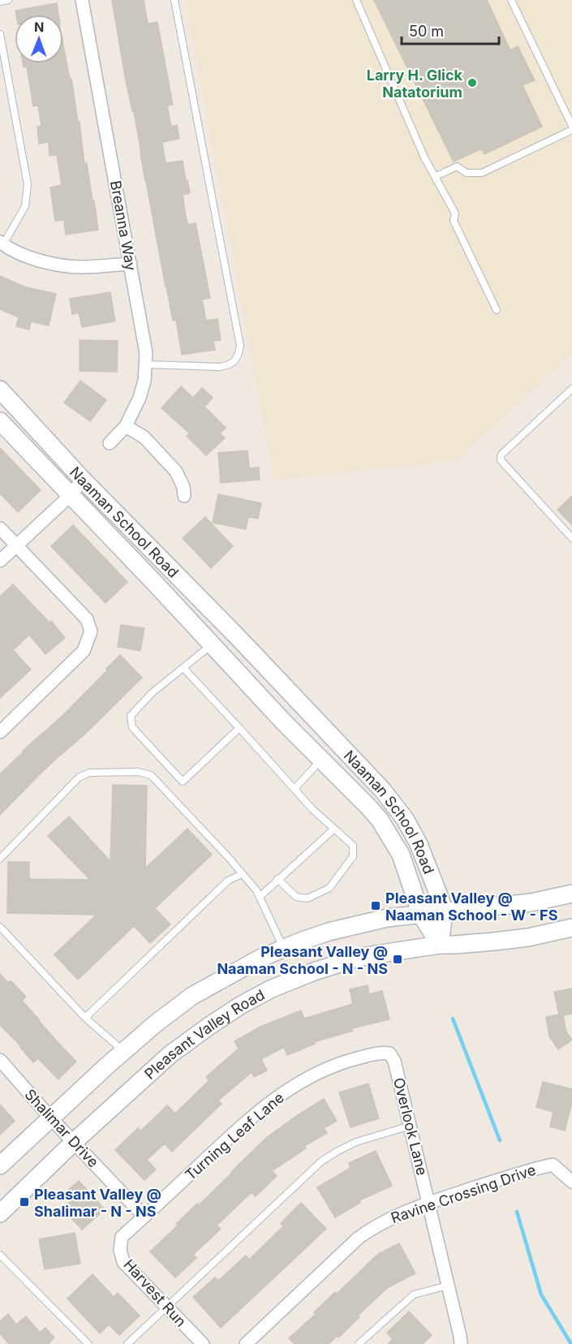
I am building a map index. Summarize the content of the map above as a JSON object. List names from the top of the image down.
{
  "streets": {
    "main road": ["Naaman School Road", "Pleasant Valley Road"],
    "street": [
      "Breanna Way",
      "Overlook Lane",
      "Shalimar Drive",
      "Turning Leaf Lane",
      "Ravine Crossing Drive",
      "Harvest Run"
    ]
  },
  "crossings": [
    ["Naaman School Road", "Pleasant Valley Road"],
    ["Pleasant Valley Road", "Shalimar Drive"],
    ["Overlook Lane", "Turning Leaf Lane"],
    ["Overlook Lane", "Ravine Crossing Drive"],
    ["Shalimar Drive", "Turning Leaf Lane"],
    ["Turning Leaf Lane", "Harvest Run"]
  ],
  "places": {
    "other": ["Larry H. Glick Natatorium"],
    "transit": ["Pleasant Valley @ Naaman School - W - FS", "Pleasant Valley @ Naaman School - N - NS", "Pleasant Valley @ Shalimar - N - NS"]
  },
  "scale_bar": "50 m",
  "north": "top"
}
